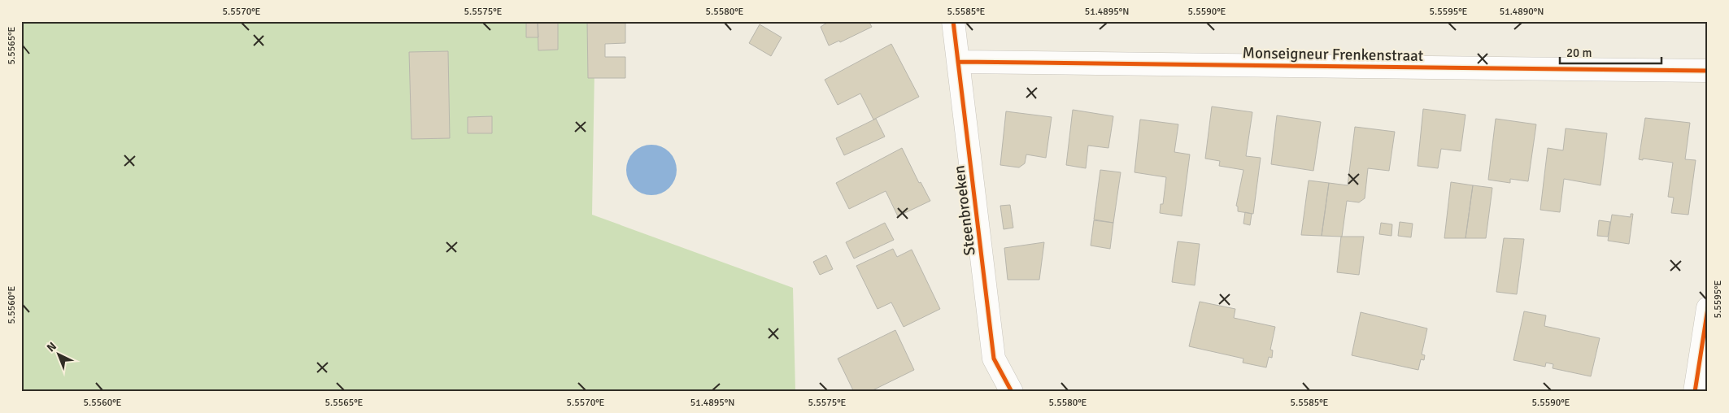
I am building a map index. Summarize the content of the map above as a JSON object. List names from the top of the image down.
{
  "streets": {
    "street": ["Monseigneur Frenkenstraat", "Steenbroeken"]
  },
  "crossings": [
    ["Monseigneur Frenkenstraat", "Steenbroeken"]
  ],
  "scale_bar": "20 m",
  "north": "top left",
  "coordinates": [
    "5.5570°E",
    "5.5575°E",
    "5.5580°E",
    "5.5585°E",
    "51.4895°N",
    "5.5590°E",
    "5.5595°E",
    "51.4890°N",
    "5.5565°E",
    "5.5560°E"
  ]
}
